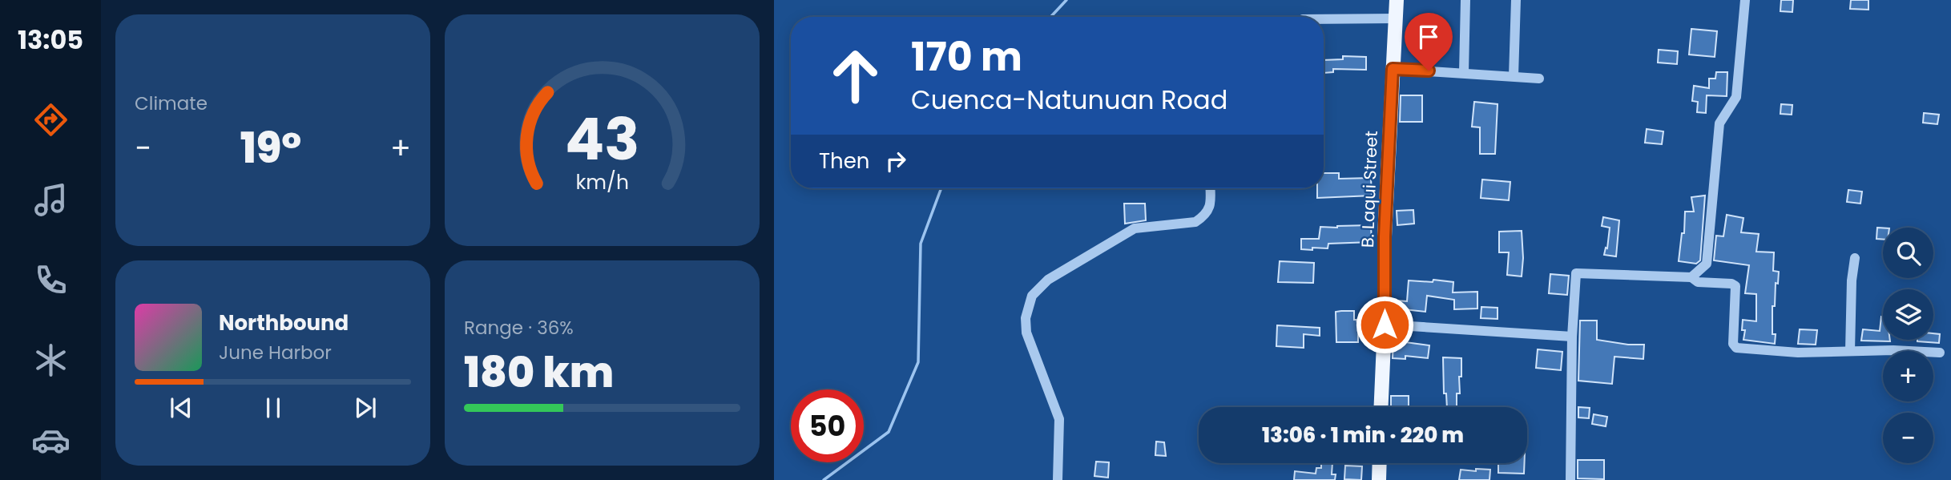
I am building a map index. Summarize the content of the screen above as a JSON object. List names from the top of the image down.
{
  "streets": {
    "main road": ["B. Laqui Street"]
  },
  "page": {
    "tabs": "13:05",
    "tile": [
      "Climate",
      ["Range · 36%", "180 km"]
    ],
    "turn": ["170 m", "Cuenca-Natunuan Road"],
    "heat": ["−", "19°", "+"],
    "then": "Then",
    "map_buttons": ["+", "−"],
    "song": ["Northbound", "June Harbor"],
    "limit": "50",
    "trip": "13:06 · 1 min · 220 m",
    "gauge": ["43", "km/h"]
  }
}
